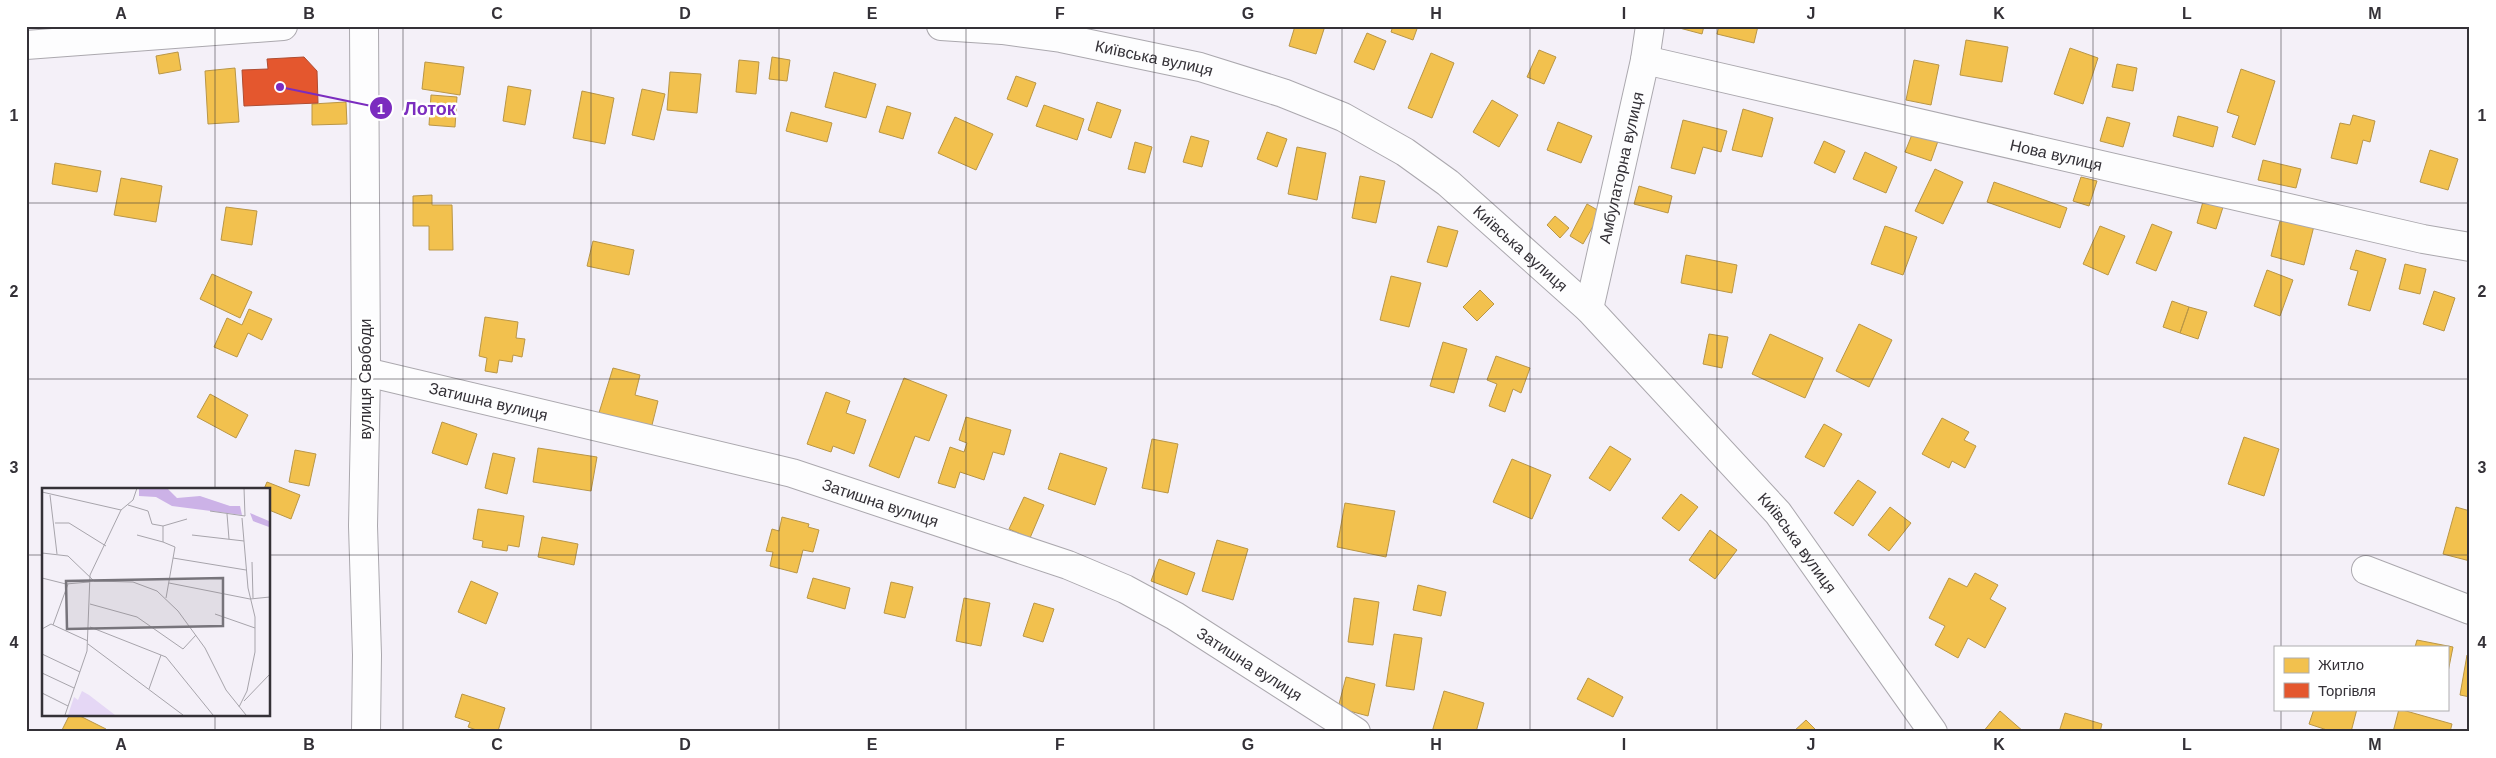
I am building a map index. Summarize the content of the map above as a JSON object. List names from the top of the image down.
{
  "streets": {
    "street": [
      "Київська вулиця",
      "Нова вулиця",
      "Амбулаторна вулиця",
      "вулиця Свободи",
      "Затишна вулиця"
    ]
  },
  "crossings": [
    ["Київська вулиця", "Амбулаторна вулиця"],
    ["Нова вулиця", "Амбулаторна вулиця"],
    ["вулиця Свободи", "Затишна вулиця"]
  ],
  "places": ["Лоток"],
  "legend": ["Житло", "Торгівля"],
  "grid": {
    "columns": [
      "A",
      "B",
      "C",
      "D",
      "E",
      "F",
      "G",
      "H",
      "I",
      "J",
      "K",
      "L",
      "M"
    ],
    "rows": [
      "1",
      "2",
      "3",
      "4"
    ]
  }
}
